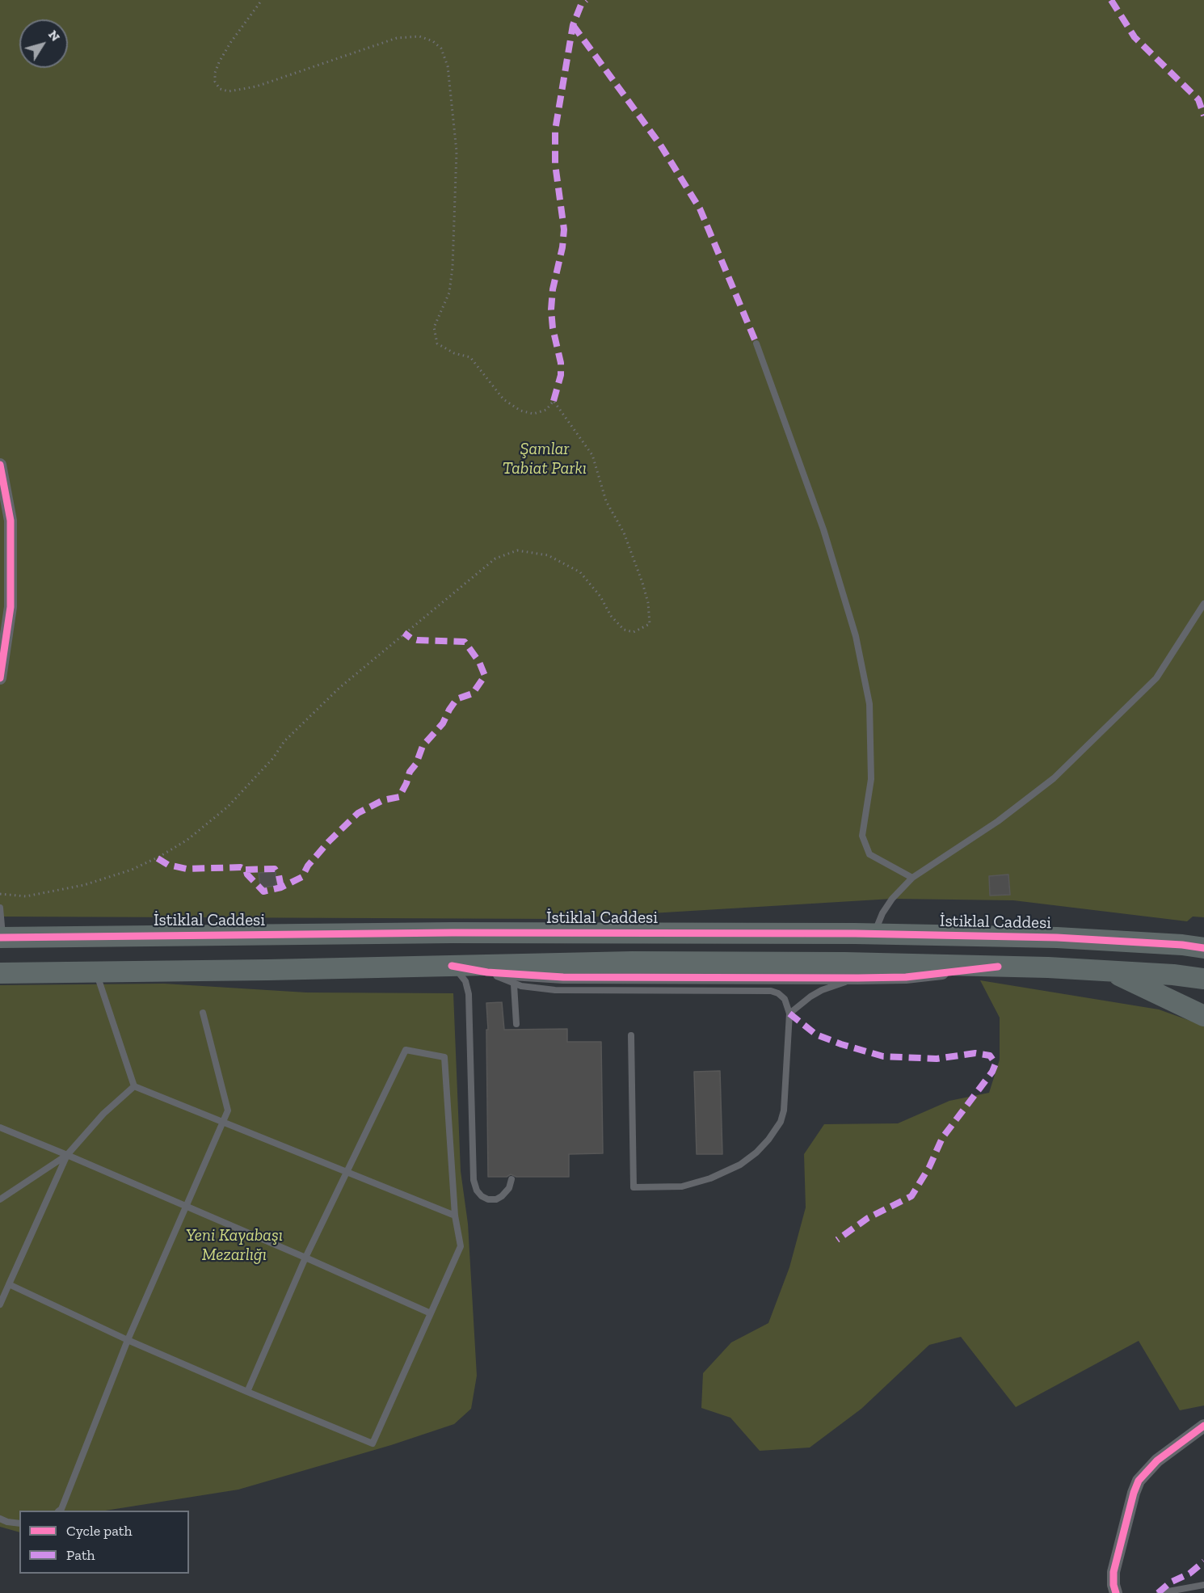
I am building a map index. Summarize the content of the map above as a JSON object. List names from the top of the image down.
{
  "streets": {
    "main road": ["İstiklal Caddesi"]
  },
  "parks": ["Şamlar Tabiat Parkı", "Yeni Kayabaşı Mezarlığı"],
  "legend": ["Cycle path", "Path"],
  "north": "top right"
}
